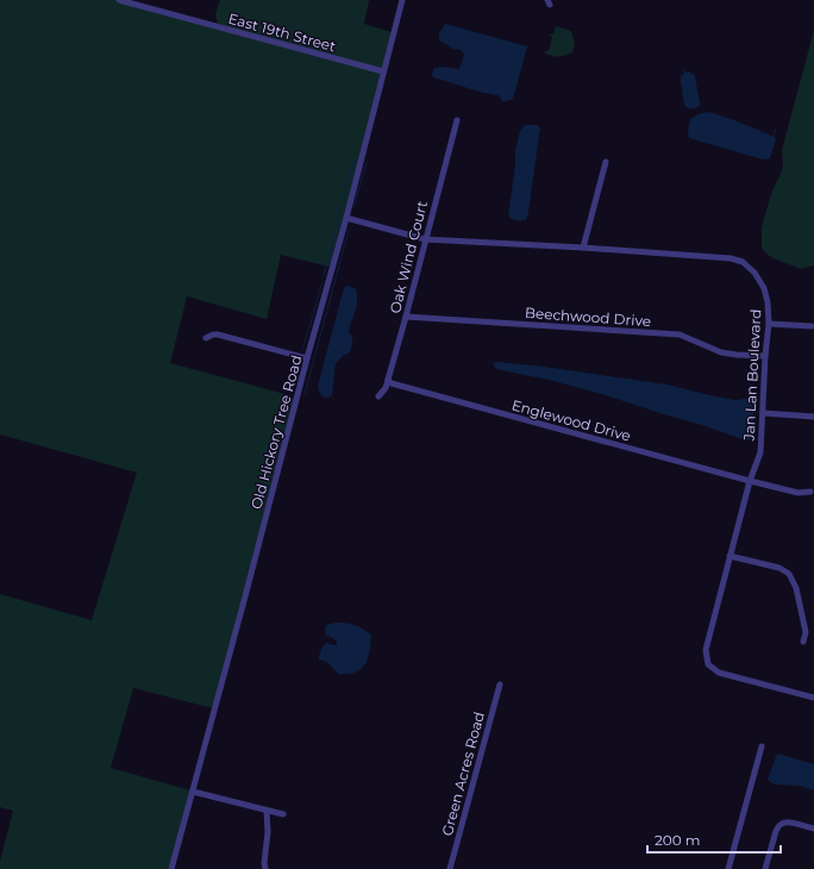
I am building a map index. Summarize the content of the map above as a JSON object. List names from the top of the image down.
{
  "streets": {
    "street": [
      "East 19th Street",
      "Oak Wind Court",
      "Beechwood Drive",
      "Jan Lan Boulevard",
      "Englewood Drive",
      "Old Hickory Tree Road",
      "Green Acres Road"
    ]
  },
  "crossings": [
    ["East 19th Street", "Old Hickory Tree Road"],
    ["Oak Wind Court", "Beechwood Drive"],
    ["Oak Wind Court", "Jan Lan Boulevard"],
    ["Oak Wind Court", "Englewood Drive"],
    ["Beechwood Drive", "Jan Lan Boulevard"],
    ["Jan Lan Boulevard", "Englewood Drive"],
    ["Jan Lan Boulevard", "Old Hickory Tree Road"]
  ],
  "scale_bar": "200 m"
}
